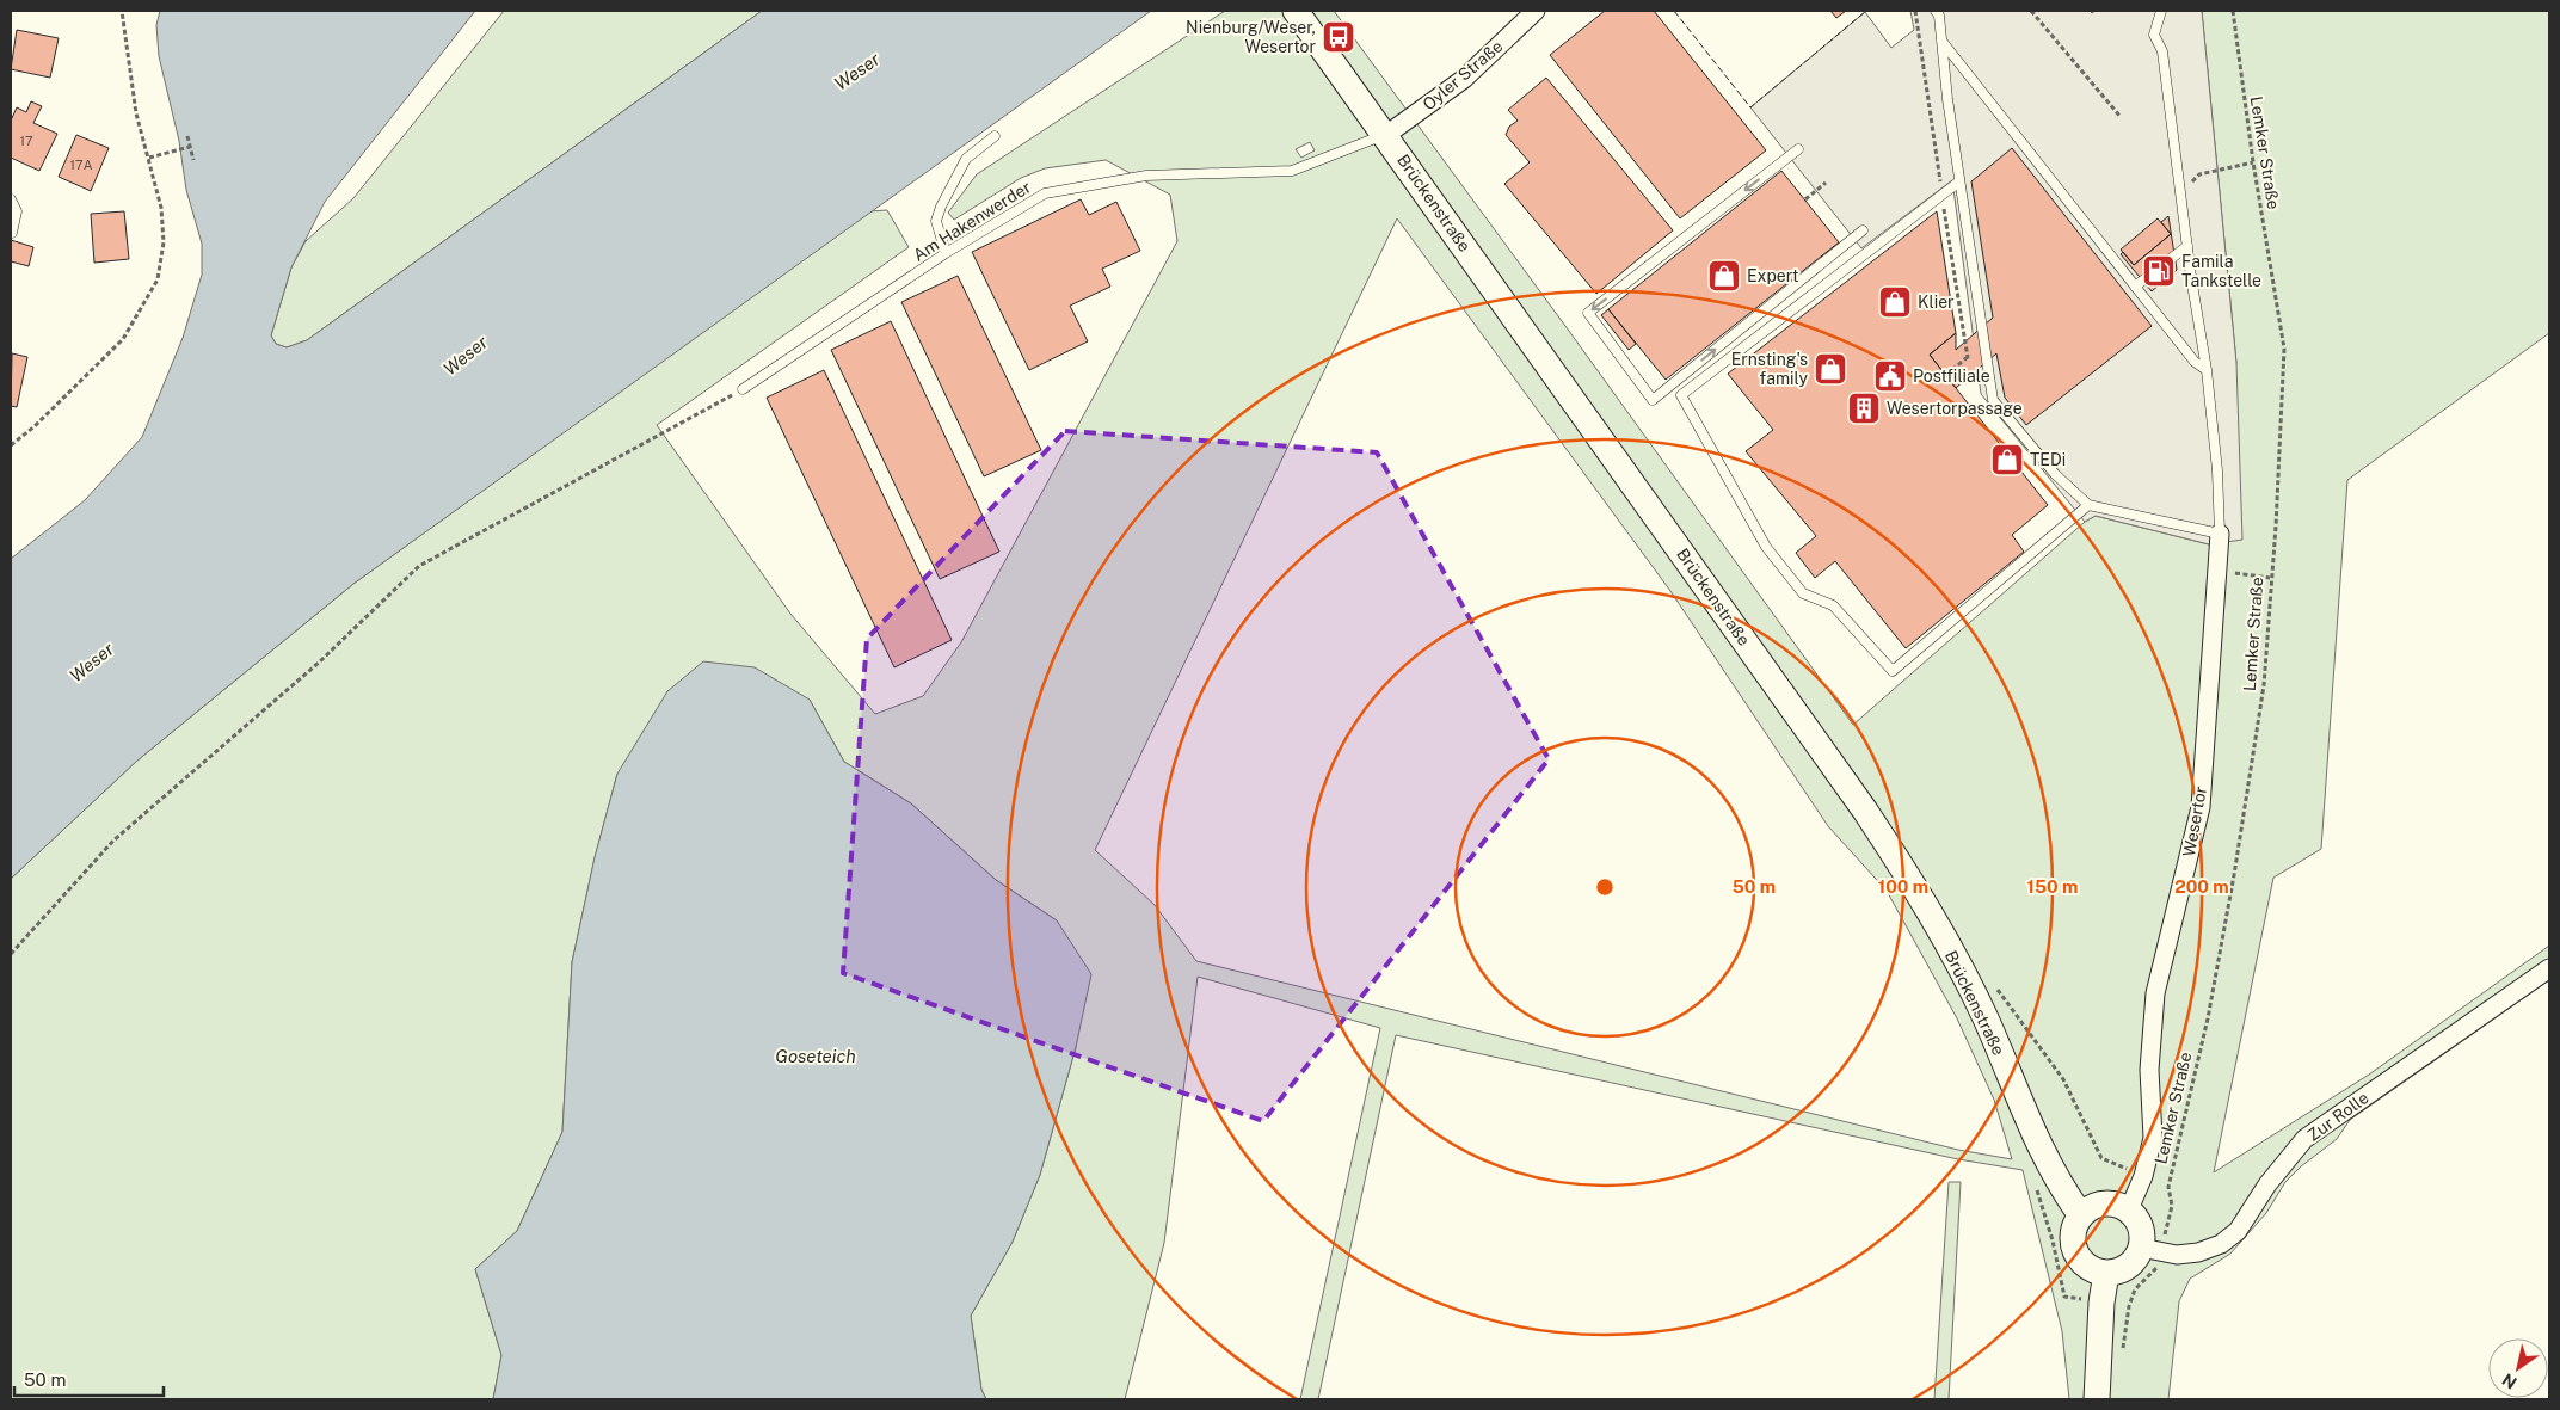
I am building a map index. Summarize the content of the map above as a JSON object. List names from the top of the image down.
{
  "streets": {
    "street": [
      "Oyler Straße",
      "Brückenstraße",
      "Wesertor",
      "Zur Rolle"
    ],
    "lane": ["Am Hakenwerder"],
    "path": ["Lemker Straße"]
  },
  "crossings": [
    ["Oyler Straße", "Brückenstraße"],
    ["Oyler Straße", "Am Hakenwerder"],
    ["Lemker Straße", "Brückenstraße"],
    ["Lemker Straße", "Wesertor"],
    ["Lemker Straße", "Zur Rolle"],
    ["Brückenstraße", "Am Hakenwerder"],
    ["Brückenstraße", "Wesertor"],
    ["Brückenstraße", "Zur Rolle"],
    ["Wesertor", "Zur Rolle"]
  ],
  "water": ["Weser", "Goseteich"],
  "places": {
    "bus stop": ["Nienburg/Weser, Wesertor"],
    "fuel station": ["Famila Tankstelle"],
    "shop": [
      "Expert",
      "Klier",
      "Ernsting's family",
      "TEDi"
    ],
    "public building": ["Postfiliale"],
    "building": ["Wesertorpassage"]
  },
  "house_numbers": ["17", "17A"],
  "scale_bar": "50 m",
  "north": "bottom left",
  "rings": [
    "50 m",
    "100 m",
    "150 m",
    "200 m"
  ]
}
